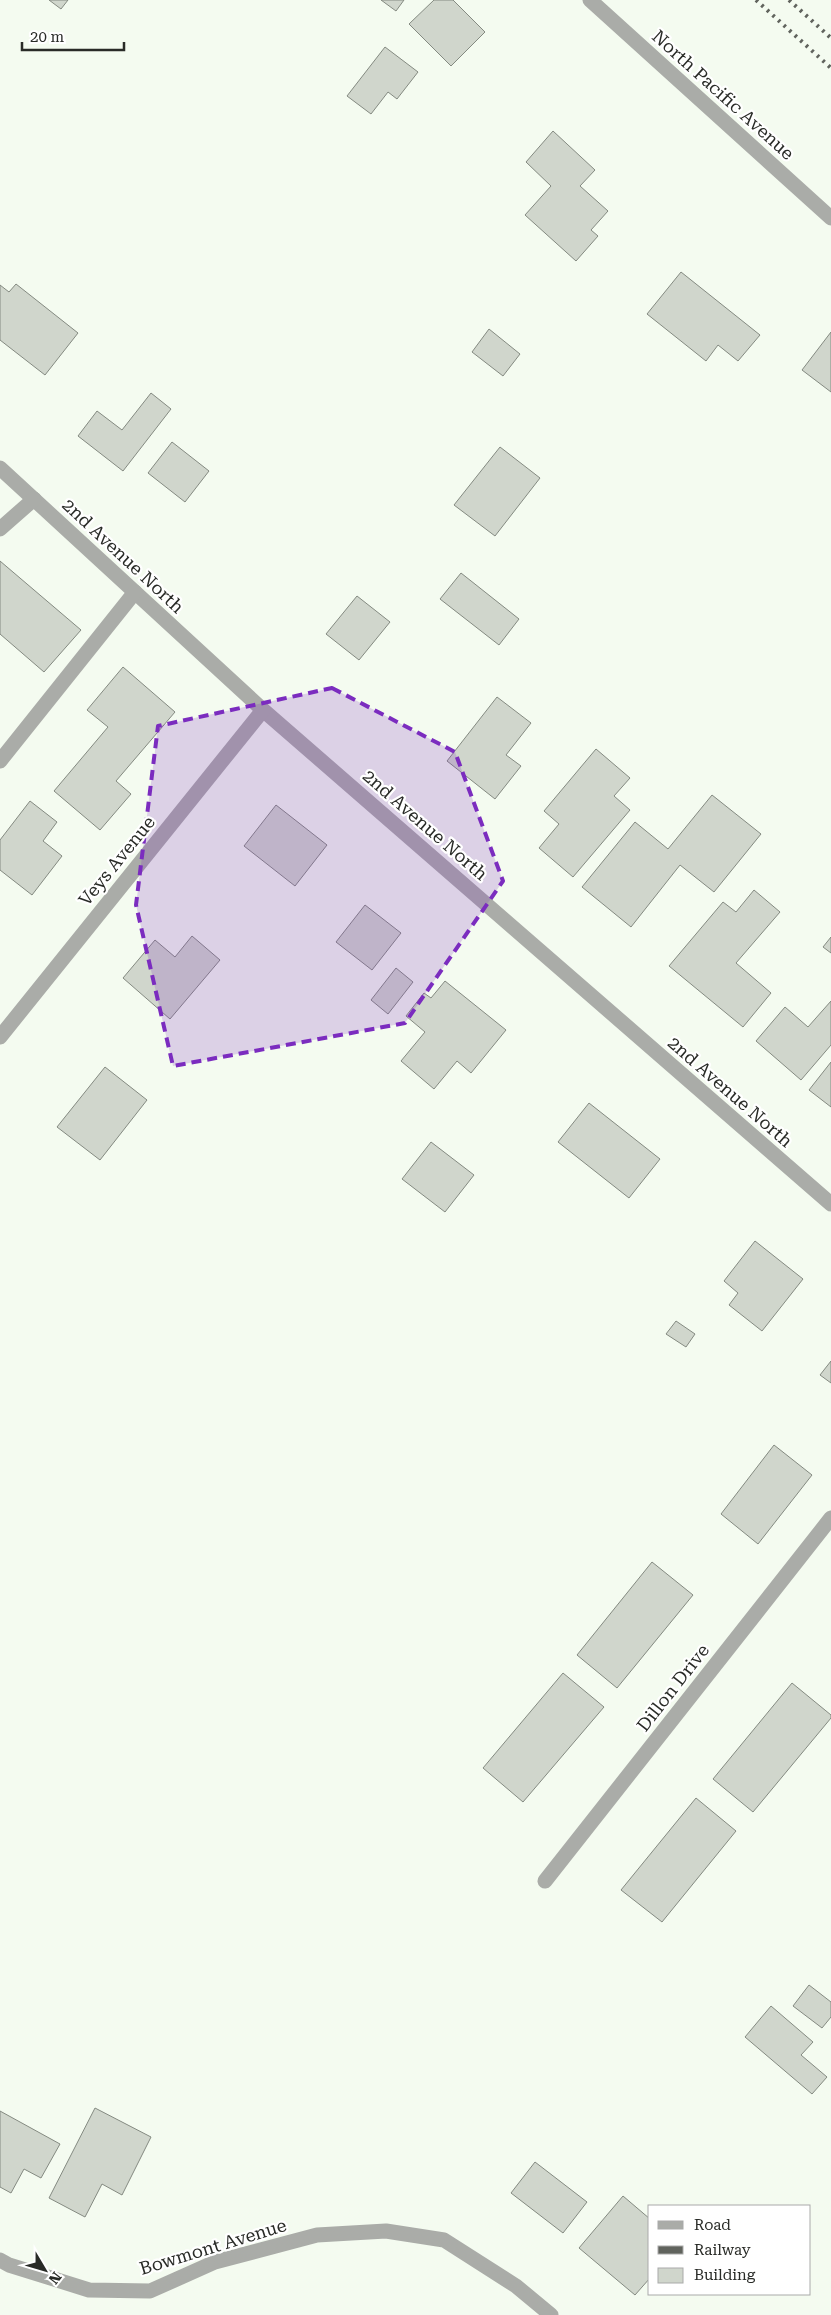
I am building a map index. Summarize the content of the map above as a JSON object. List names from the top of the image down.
{
  "streets": {
    "street": [
      "North Pacific Avenue",
      "2nd Avenue North",
      "Veys Avenue",
      "Dillon Drive",
      "Bowmont Avenue"
    ]
  },
  "crossings": [
    ["2nd Avenue North", "Veys Avenue"]
  ],
  "legend": ["Road", "Railway", "Building"],
  "scale_bar": "20 m",
  "north": "bottom right"
}
